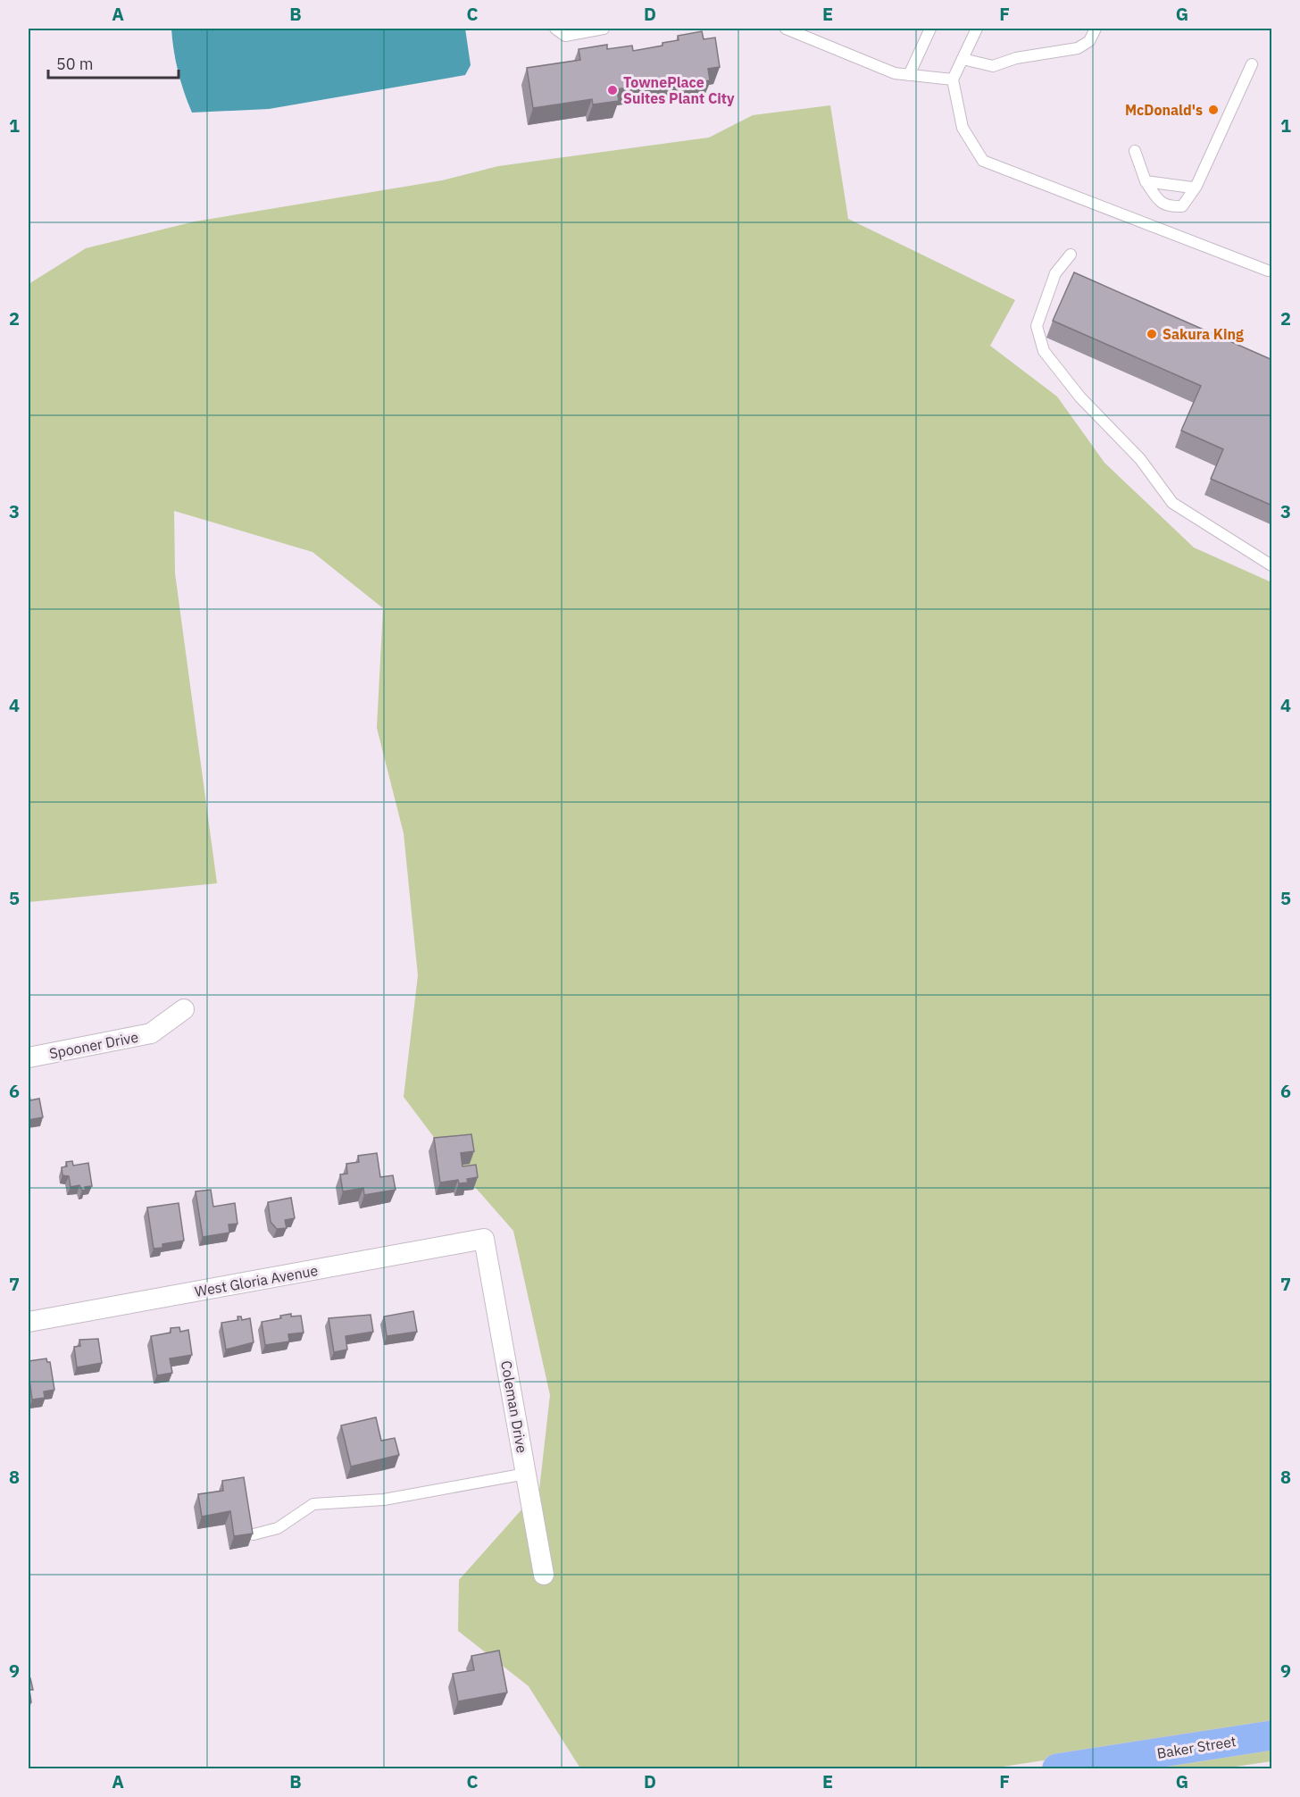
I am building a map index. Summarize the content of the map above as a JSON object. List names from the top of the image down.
{
  "streets": {
    "main road": ["Baker Street"],
    "street": ["Spooner Drive", "West Gloria Avenue", "Coleman Drive"]
  },
  "crossings": [
    ["West Gloria Avenue", "Coleman Drive"]
  ],
  "places": ["TownePlace Suites Plant City", "McDonald's", "Sakura King"],
  "scale_bar": "50 m",
  "grid": {
    "columns": [
      "A",
      "B",
      "C",
      "D",
      "E",
      "F",
      "G"
    ],
    "rows": [
      "1",
      "2",
      "3",
      "4",
      "5",
      "6",
      "7",
      "8",
      "9"
    ]
  }
}
